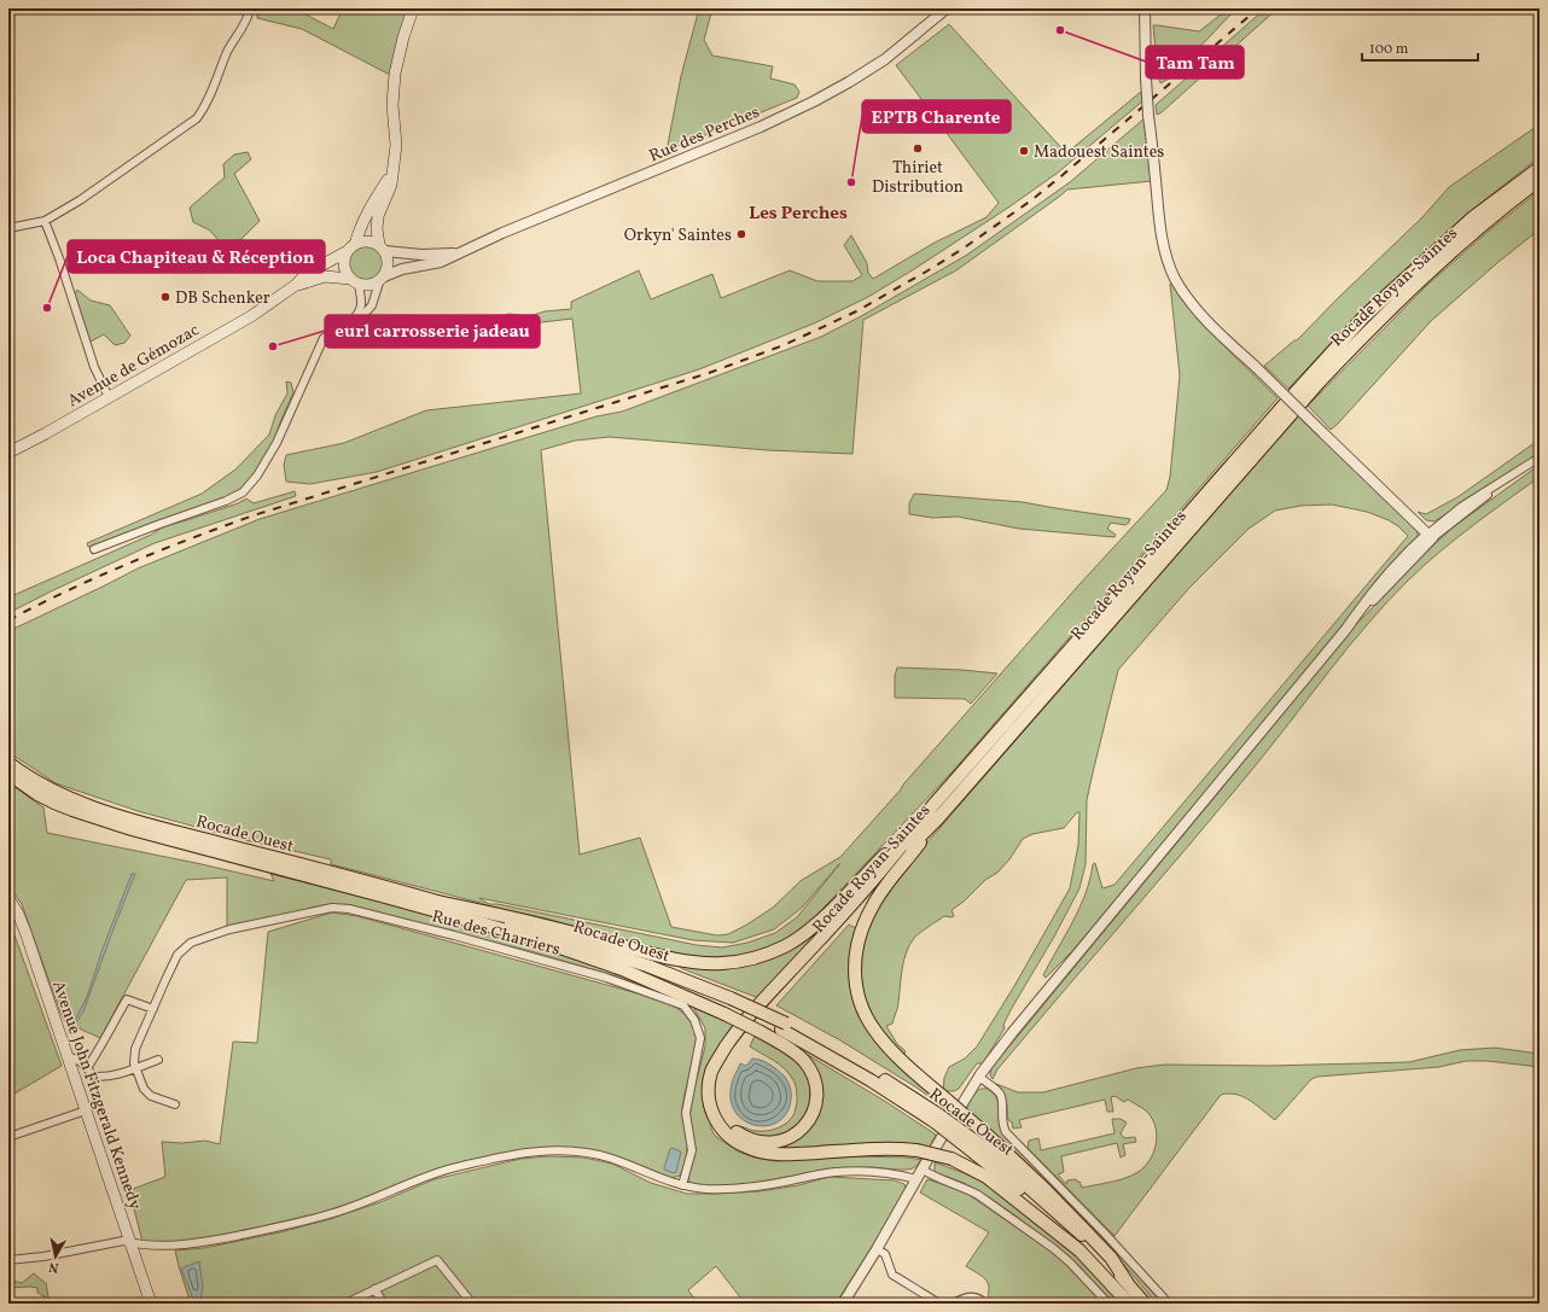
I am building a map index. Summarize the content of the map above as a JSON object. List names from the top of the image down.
{
  "streets": {
    "main road": [
      "Rocade Royan-Saintes",
      "Avenue de Gémozac",
      "Rocade Ouest",
      "Avenue John Fitzgerald Kennedy"
    ],
    "street": ["Rue des Perches", "Rue des Charriers"]
  },
  "crossings": [
    ["Rue des Perches", "Avenue de Gémozac"],
    ["Rocade Royan-Saintes", "Rocade Ouest"]
  ],
  "districts": ["Les Perches"],
  "places": [
    "Tam Tam",
    "Thiriet Distribution",
    "Madouest Saintes",
    "EPTB Charente",
    "Orkyn' Saintes",
    "DB Schenker",
    "Loca Chapiteau & Réception",
    "eurl carrosserie jadeau"
  ],
  "scale_bar": "100 m",
  "north": "bottom"
}
